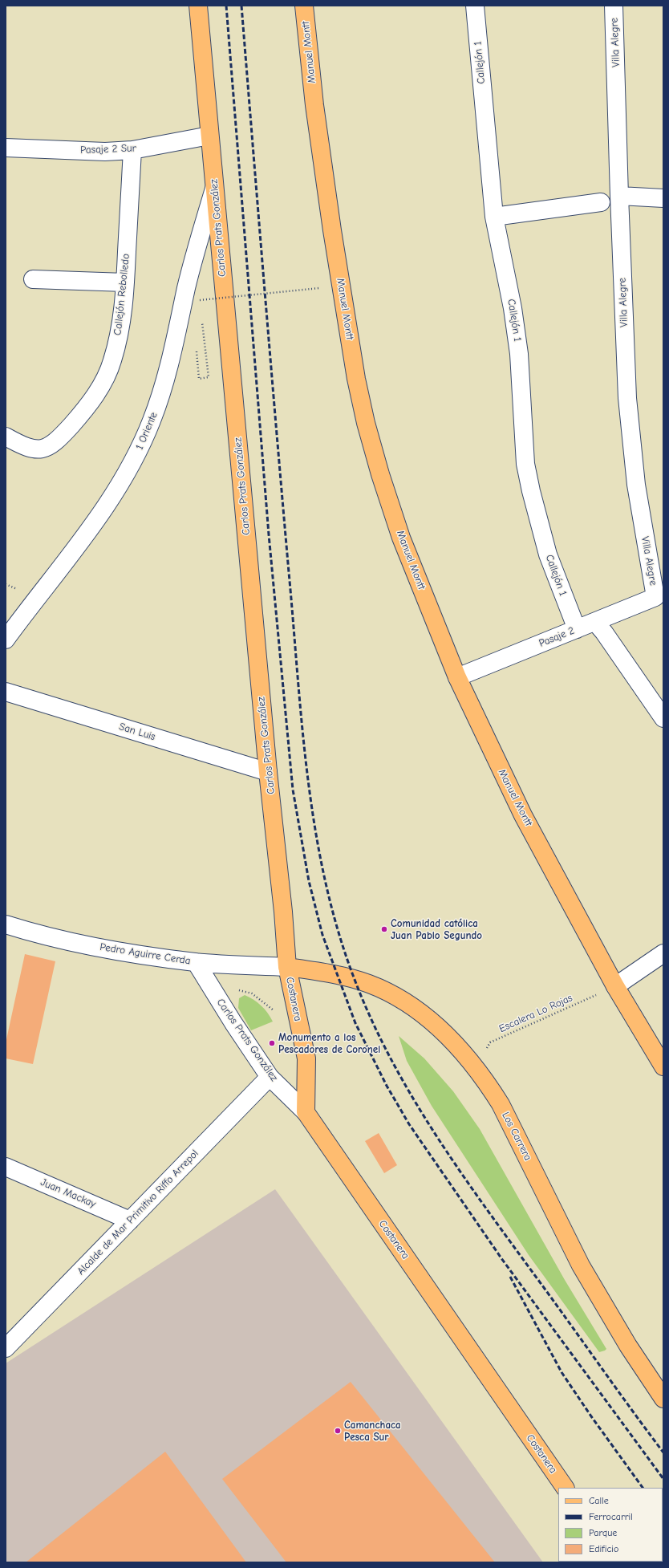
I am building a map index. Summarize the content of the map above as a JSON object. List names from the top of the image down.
{
  "streets": {
    "main road": [
      "Manuel Montt",
      "Carlos Prats González",
      "Costanera",
      "Los Carrera"
    ],
    "street": [
      "Villa Alegre",
      "Callejón 1",
      "Pasaje 2 Sur",
      "Callejón Rebolledo",
      "1 Oriente",
      "Pasaje 2",
      "San Luis",
      "Pedro Aguirre Cerda",
      "Juan Mackay",
      "Alcalde de Mar Primitivo Riffo Arrepol"
    ],
    "path": ["Escalera Lo Rojas"]
  },
  "crossings": [
    ["Villa Alegre", "Pasaje 2"],
    ["Manuel Montt", "Pasaje 2"],
    ["Callejón 1", "Pasaje 2"],
    ["Pasaje 2 Sur", "Carlos Prats González"],
    ["Pasaje 2 Sur", "Callejón Rebolledo"],
    ["Carlos Prats González", "1 Oriente"],
    ["Carlos Prats González", "San Luis"],
    ["Carlos Prats González", "Pedro Aguirre Cerda"],
    ["Carlos Prats González", "Costanera"],
    ["Carlos Prats González", "Los Carrera"],
    ["Carlos Prats González", "Alcalde de Mar Primitivo Riffo Arrepol"],
    ["Pedro Aguirre Cerda", "Costanera"],
    ["Pedro Aguirre Cerda", "Los Carrera"],
    ["Costanera", "Los Carrera"],
    ["Juan Mackay", "Alcalde de Mar Primitivo Riffo Arrepol"]
  ],
  "places": ["Comunidad católica Juan Pablo Segundo", "Monumento a los Pescadores de Coronel", "Camanchaca Pesca Sur"],
  "legend": [
    "Calle",
    "Ferrocarril",
    "Parque",
    "Edificio"
  ]
}
